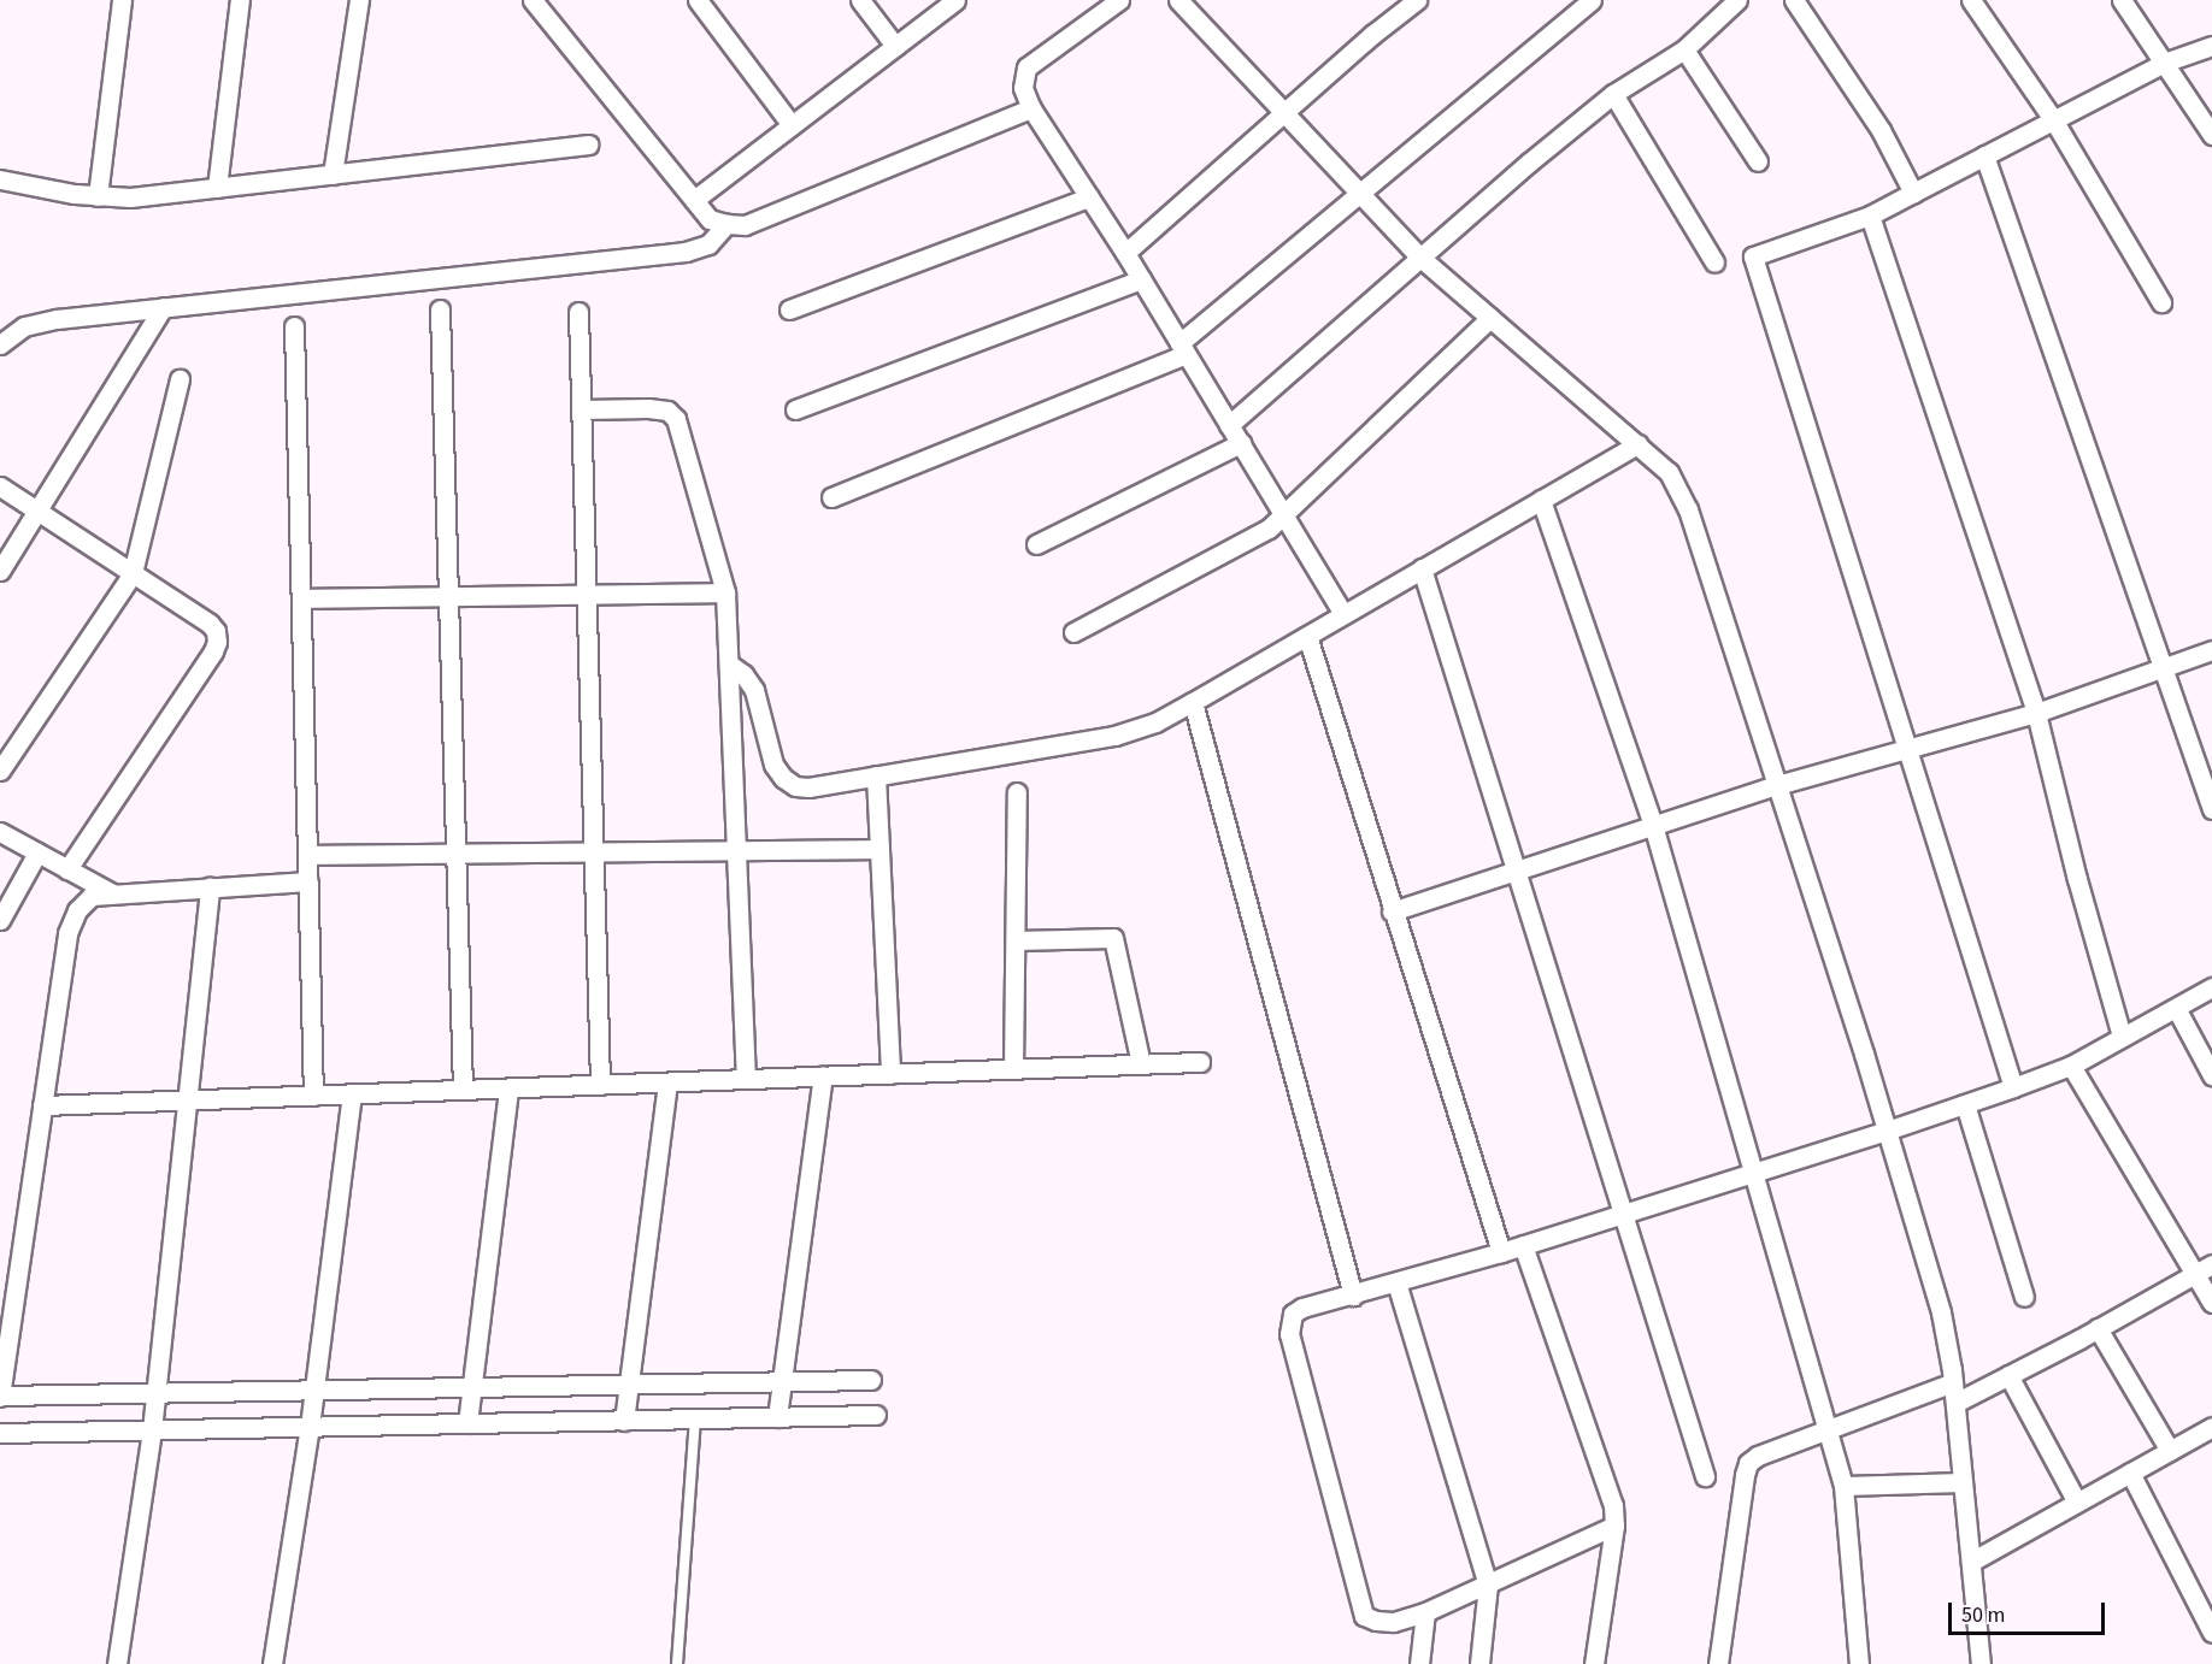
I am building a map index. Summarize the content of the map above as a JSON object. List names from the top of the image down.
{
  "scale_bar": "50 m"
}
